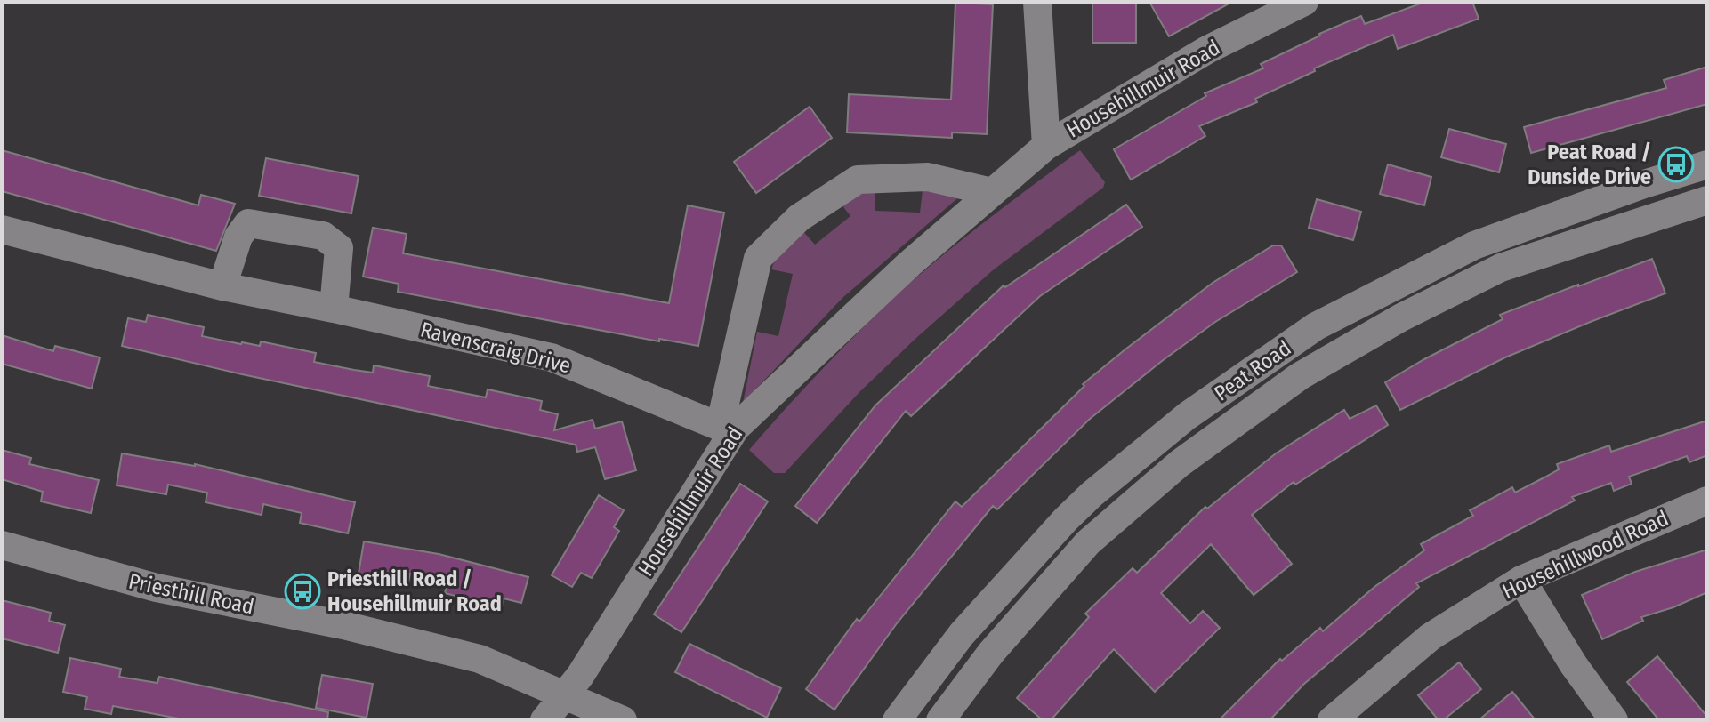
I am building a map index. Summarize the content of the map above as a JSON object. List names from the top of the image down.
{
  "streets": {
    "street": [
      "Househillmuir Road",
      "Ravenscraig Drive",
      "Peat Road",
      "Househillwood Road",
      "Priesthill Road"
    ]
  },
  "crossings": [
    ["Househillmuir Road", "Ravenscraig Drive"],
    ["Househillmuir Road", "Priesthill Road"]
  ],
  "places": {
    "bus stop": ["Peat Road / Dunside Drive", "Priesthill Road / Househillmuir Road"]
  }
}
